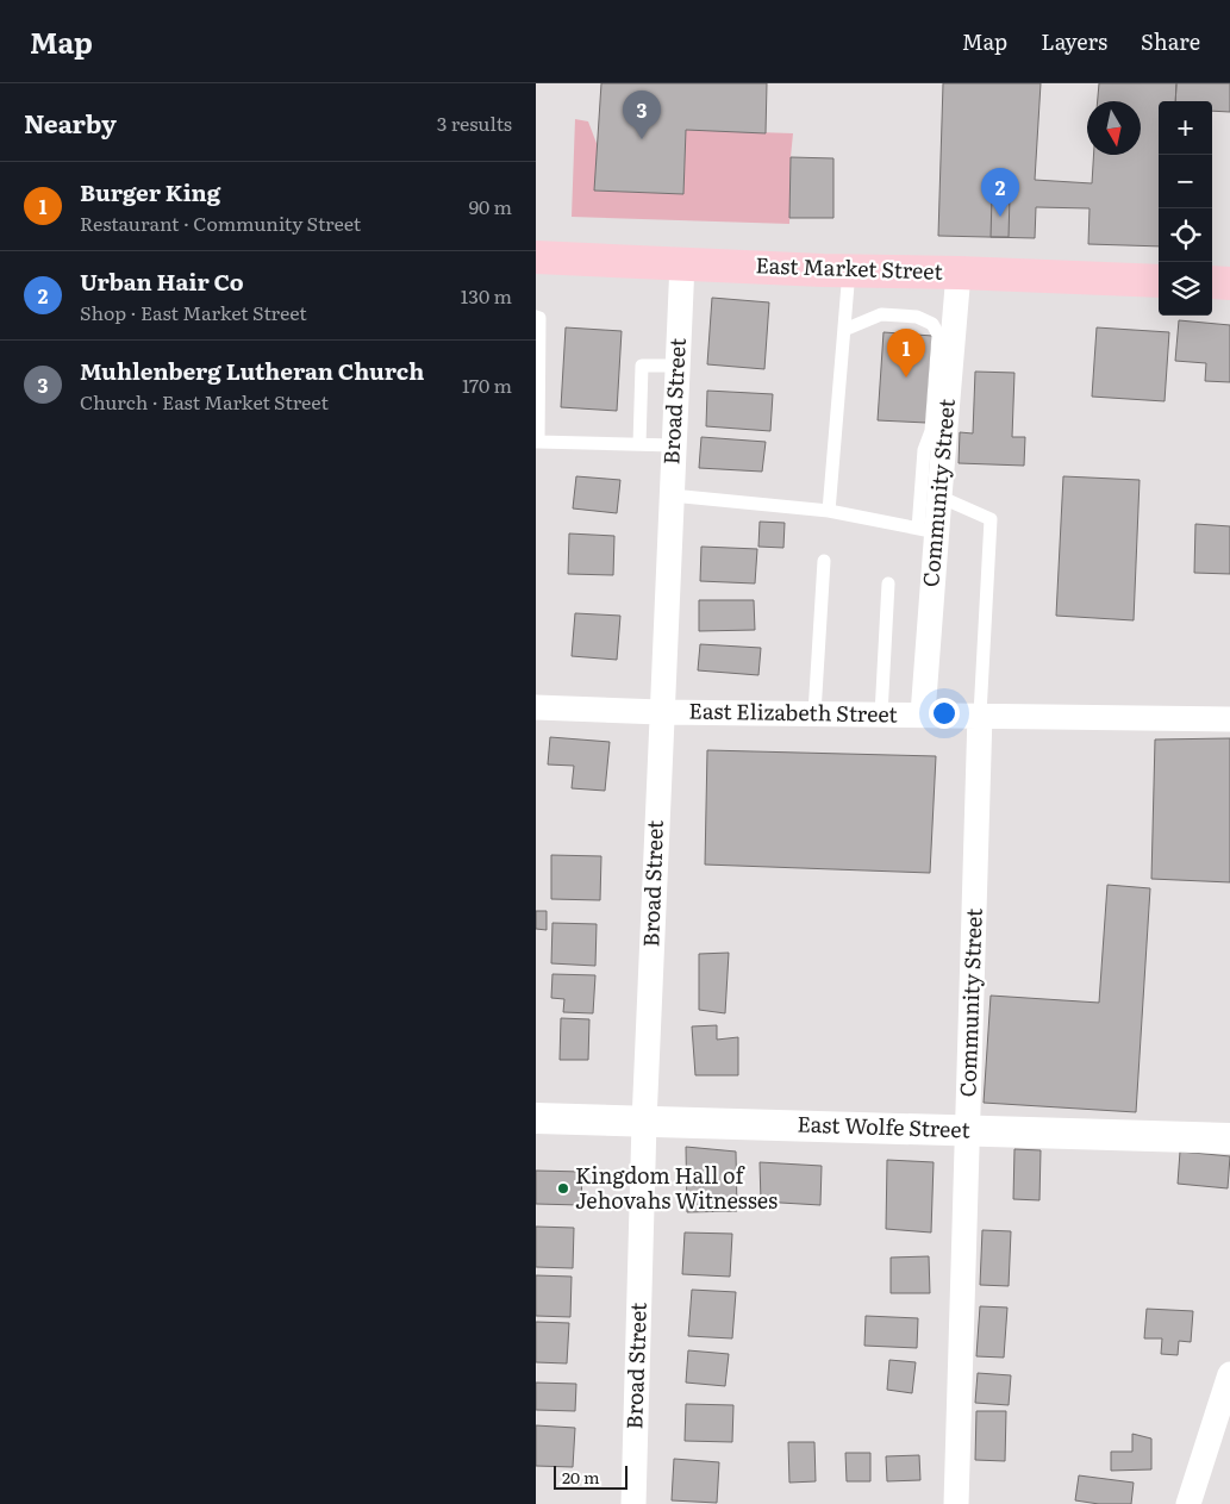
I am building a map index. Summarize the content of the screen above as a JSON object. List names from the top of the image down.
{
  "streets": {
    "main road": ["East Market Street"],
    "street": [
      "Broad Street",
      "Community Street",
      "East Elizabeth Street",
      "East Wolfe Street"
    ]
  },
  "crossings": [
    ["East Market Street", "Broad Street"],
    ["East Market Street", "Community Street"],
    ["Broad Street", "East Elizabeth Street"],
    ["Broad Street", "East Wolfe Street"],
    ["Community Street", "East Elizabeth Street"],
    ["Community Street", "East Wolfe Street"]
  ],
  "places": ["Kingdom Hall of Jehovahs Witnesses"],
  "scale_bar": "20 m",
  "north": "bottom",
  "page": {
    "header": "Map",
    "nav": ["Map", "Layers", "Share"],
    "heading": ["Nearby", "3 results"],
    "pins": ["3", "2", "1"],
    "map_buttons": ["+", "−"],
    "list": [
      {
        "mark": "1",
        "name": "Burger King",
        "note": "Restaurant · Community Street",
        "value": "90 m"
      },
      {
        "mark": "2",
        "name": "Urban Hair Co",
        "note": "Shop · East Market Street",
        "value": "130 m"
      },
      {
        "mark": "3",
        "name": "Muhlenberg Lutheran Church",
        "note": "Church · East Market Street",
        "value": "170 m"
      }
    ],
    "scale": "20 m"
  }
}
